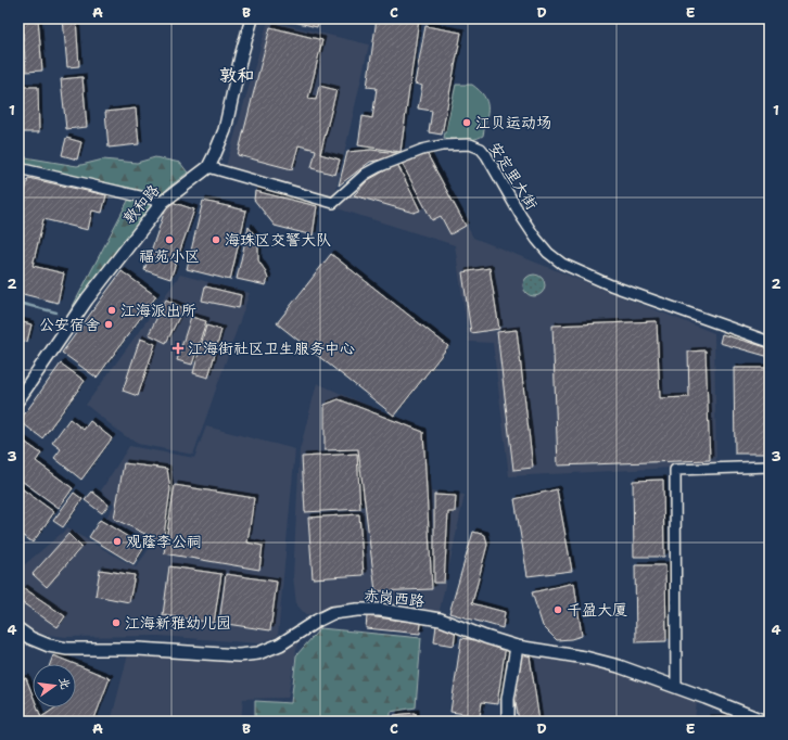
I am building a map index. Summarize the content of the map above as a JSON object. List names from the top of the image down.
{
  "streets": {
    "street": ["安定里大街", "敦和路", "赤岗西路"]
  },
  "crossings": [
    ["安定里大街", "敦和路"]
  ],
  "districts": ["敦和"],
  "places": {
    "other": [
      "江贝运动场",
      "福苑小区",
      "海珠区交警大队",
      "江海派出所",
      "公安宿舍",
      "观蔭李公祠",
      "千盈大厦",
      "江海新雅幼儿园"
    ],
    "health": ["江海街社区卫生服务中心"]
  },
  "north": "right",
  "grid": {
    "columns": [
      "A",
      "B",
      "C",
      "D",
      "E"
    ],
    "rows": [
      "1",
      "2",
      "3",
      "4"
    ]
  }
}
